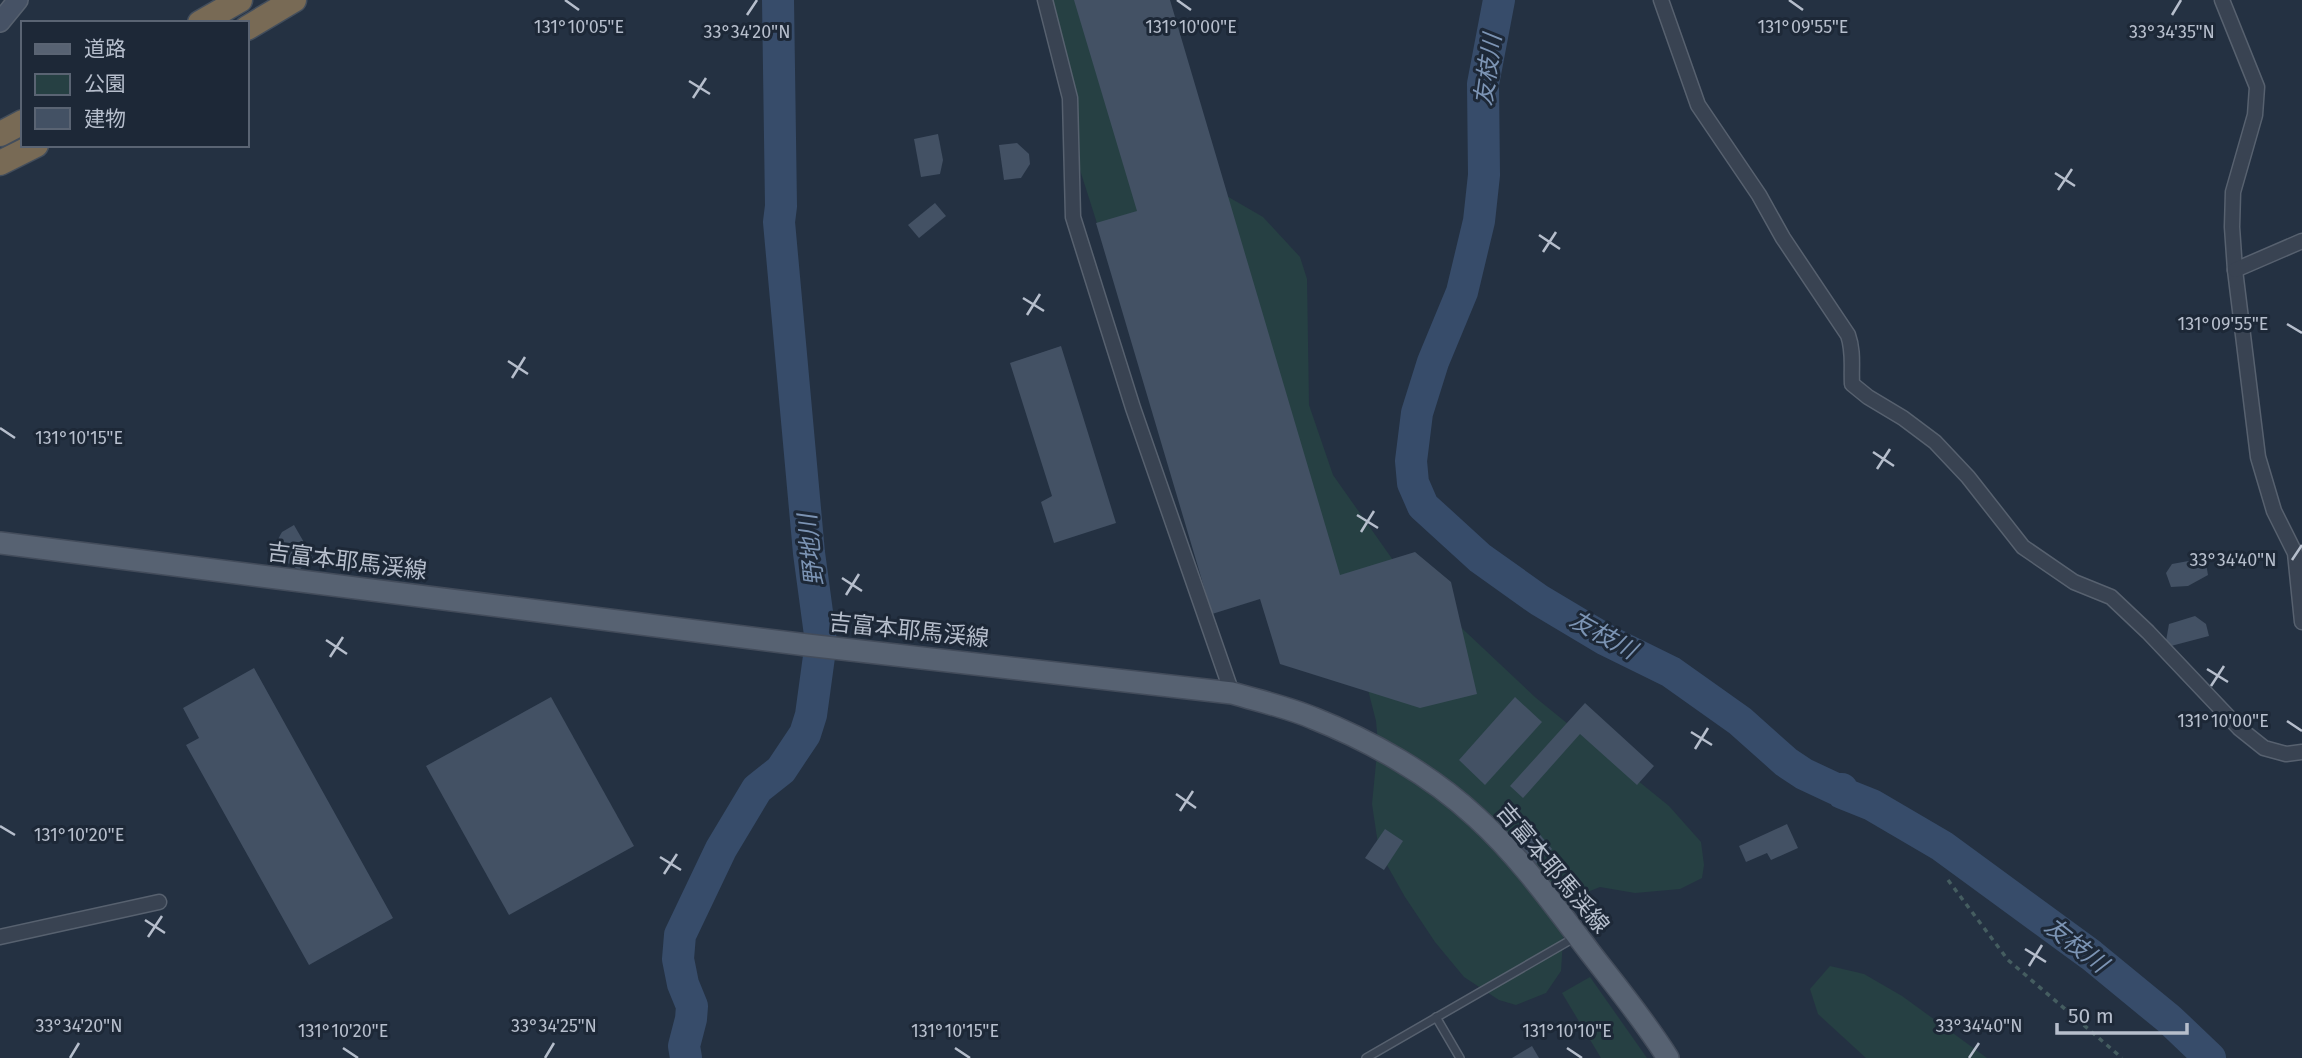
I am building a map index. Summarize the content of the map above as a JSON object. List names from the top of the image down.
{
  "streets": {
    "main road": ["吉富本耶馬渓線"]
  },
  "water": ["友枝川", "野地川"],
  "legend": ["道路", "公園", "建物"],
  "scale_bar": "50 m",
  "coordinates": [
    "131°10'05\"E",
    "131°10'00\"E",
    "131°09'55\"E",
    "33°34'35\"N",
    "33°34'20\"N",
    "131°10'15\"E",
    "33°34'40\"N",
    "131°10'20\"E",
    "33°34'25\"N",
    "131°10'10\"E"
  ]
}
